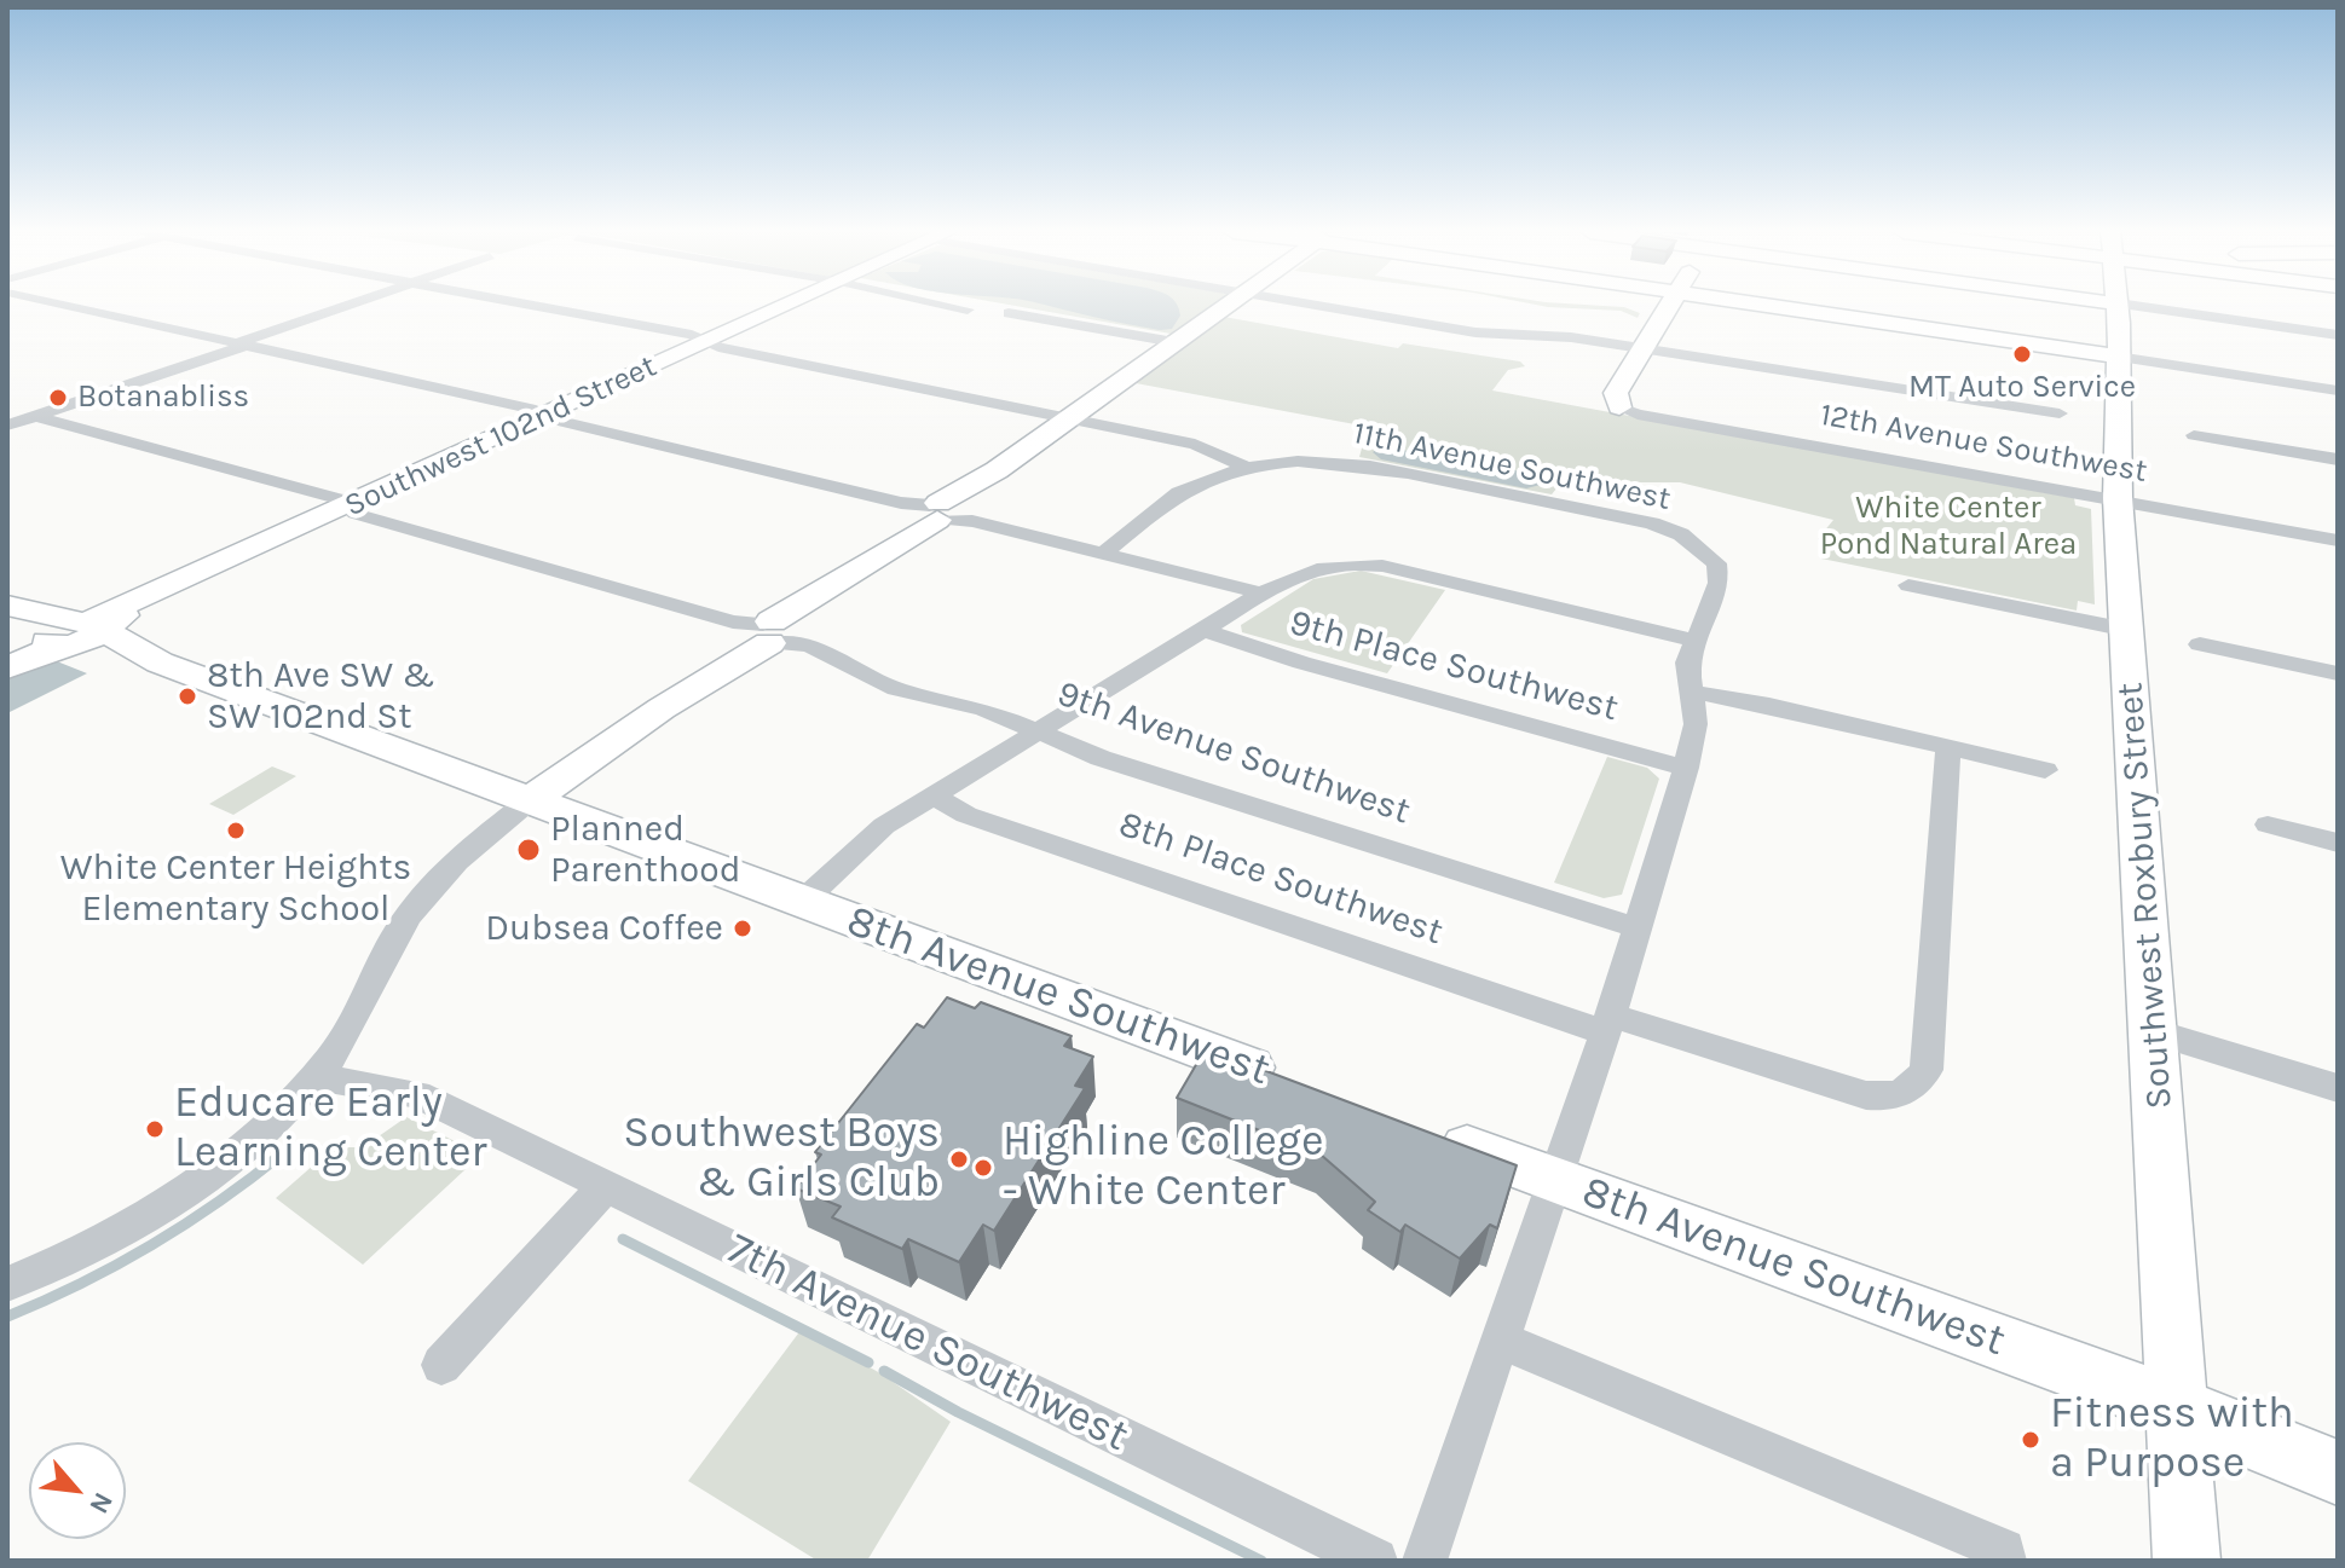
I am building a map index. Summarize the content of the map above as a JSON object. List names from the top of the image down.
{
  "streets": {
    "street": [
      "Southwest 102nd Street",
      "12th Avenue Southwest",
      "11th Avenue Southwest",
      "9th Place Southwest",
      "9th Avenue Southwest",
      "8th Place Southwest",
      "Southwest Roxbury Street",
      "8th Avenue Southwest",
      "7th Avenue Southwest"
    ]
  },
  "crossings": [
    ["Southwest 102nd Street", "9th Avenue Southwest"],
    ["Southwest 102nd Street", "8th Avenue Southwest"],
    ["12th Avenue Southwest", "Southwest Roxbury Street"],
    ["Southwest Roxbury Street", "8th Avenue Southwest"]
  ],
  "parks": ["White Center Pond Natural Area"],
  "places": [
    "MT Auto Service",
    "Botanabliss",
    "8th Ave SW & SW 102nd St",
    "White Center Heights Elementary School",
    "Planned Parenthood",
    "Dubsea Coffee",
    "Educare Early Learning Center",
    "Southwest Boys & Girls Club",
    "Highline College - White Center",
    "Fitness with a Purpose"
  ],
  "north": "bottom right"
}
